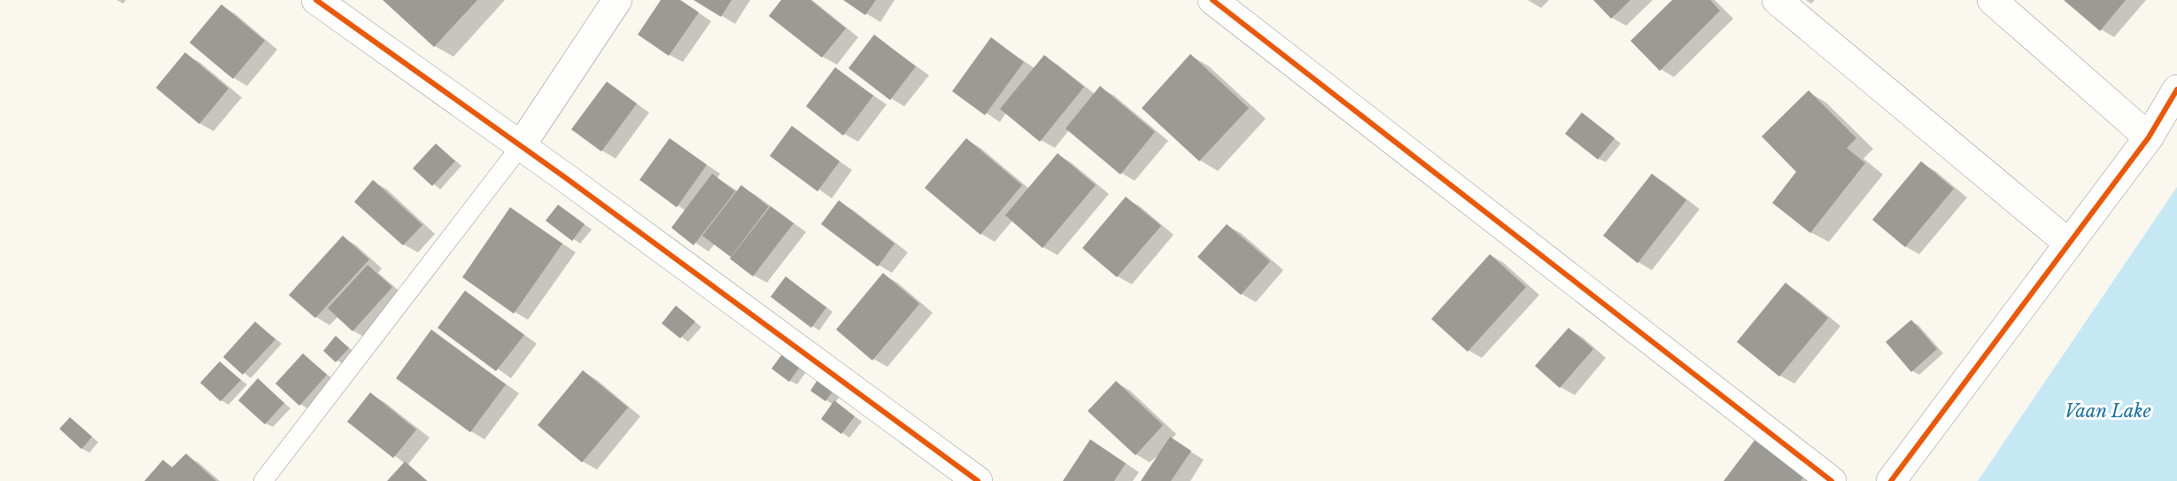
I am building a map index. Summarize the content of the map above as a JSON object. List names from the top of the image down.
{
  "water": ["Vaan Lake"]
}
